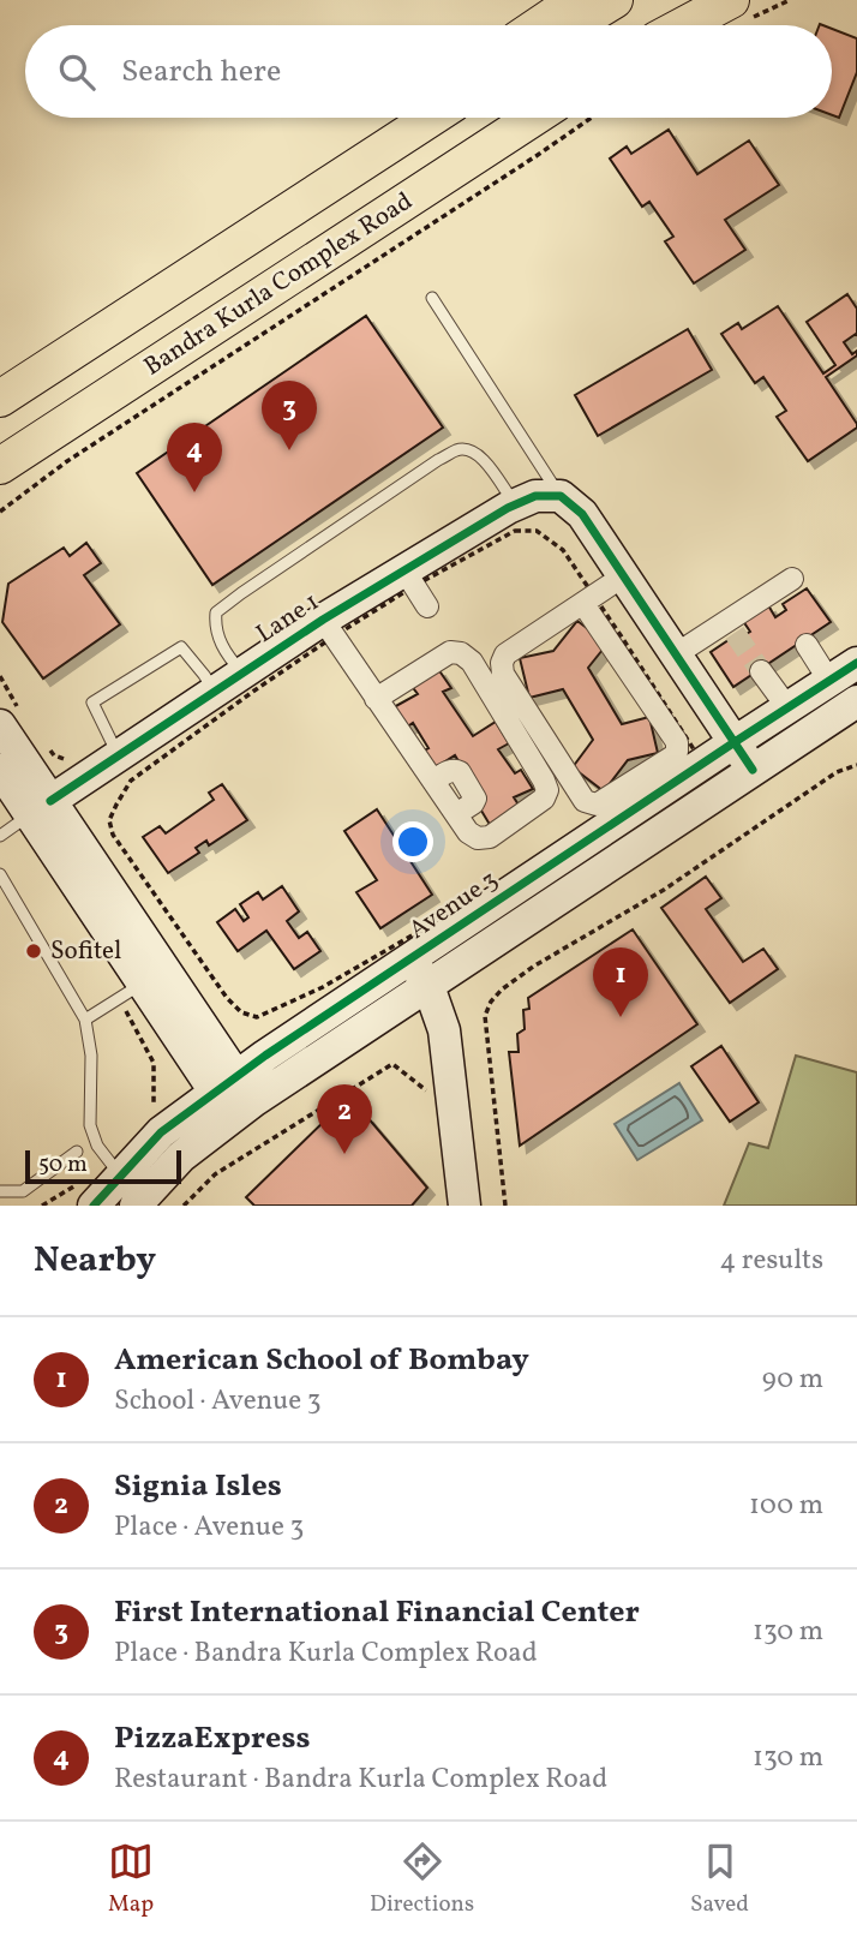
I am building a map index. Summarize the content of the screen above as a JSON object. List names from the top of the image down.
{
  "streets": {
    "main road": ["Bandra Kurla Complex Road"],
    "street": ["Lane 1", "Avenue 3"]
  },
  "places": ["Sofitel"],
  "scale_bar": "50 m",
  "page": {
    "search": "Search here",
    "pins": [
      "3",
      "4",
      "1",
      "2"
    ],
    "scale": "50 m",
    "heading": ["Nearby", "4 results"],
    "list": [
      {
        "mark": "1",
        "name": "American School of Bombay",
        "note": "School · Avenue 3",
        "value": "90 m"
      },
      {
        "mark": "2",
        "name": "Signia Isles",
        "note": "Place · Avenue 3",
        "value": "100 m"
      },
      {
        "mark": "3",
        "name": "First International Financial Center",
        "note": "Place · Bandra Kurla Complex Road",
        "value": "130 m"
      },
      {
        "mark": "4",
        "name": "PizzaExpress",
        "note": "Restaurant · Bandra Kurla Complex Road",
        "value": "130 m"
      }
    ],
    "nav": ["Map", "Directions", "Saved"]
  }
}
